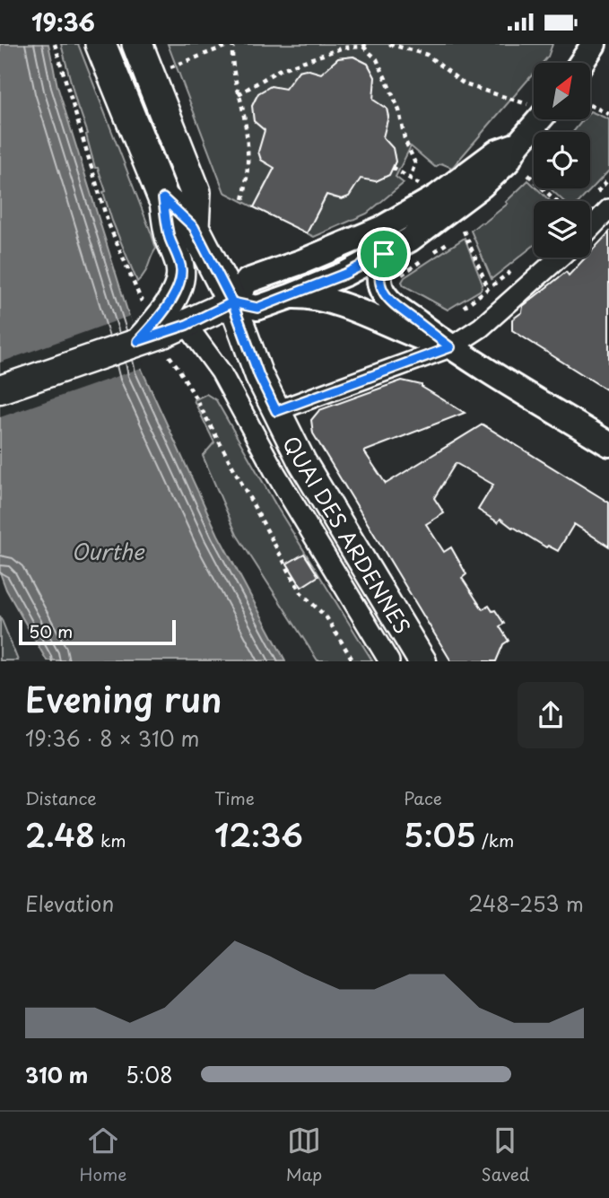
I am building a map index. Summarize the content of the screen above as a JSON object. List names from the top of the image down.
{
  "streets": {
    "main road": ["QUAI DES ARDENNES"]
  },
  "water": ["Ourthe"],
  "scale_bar": "50 m",
  "north": "top right",
  "page": {
    "status": "19:36",
    "scale": "50 m",
    "heading": ["Evening run", "19:36 · 8 × 310 m"],
    "stats": [
      ["Distance", "2.48 km"],
      ["Time", "12:36"],
      ["Pace", "5:05 /km"]
    ],
    "chart": ["Elevation", "248–253 m"],
    "list": [
      {
        "name": "310 m",
        "note": "5:08"
      }
    ],
    "tabs": ["Home", "Map", "Saved"]
  }
}
